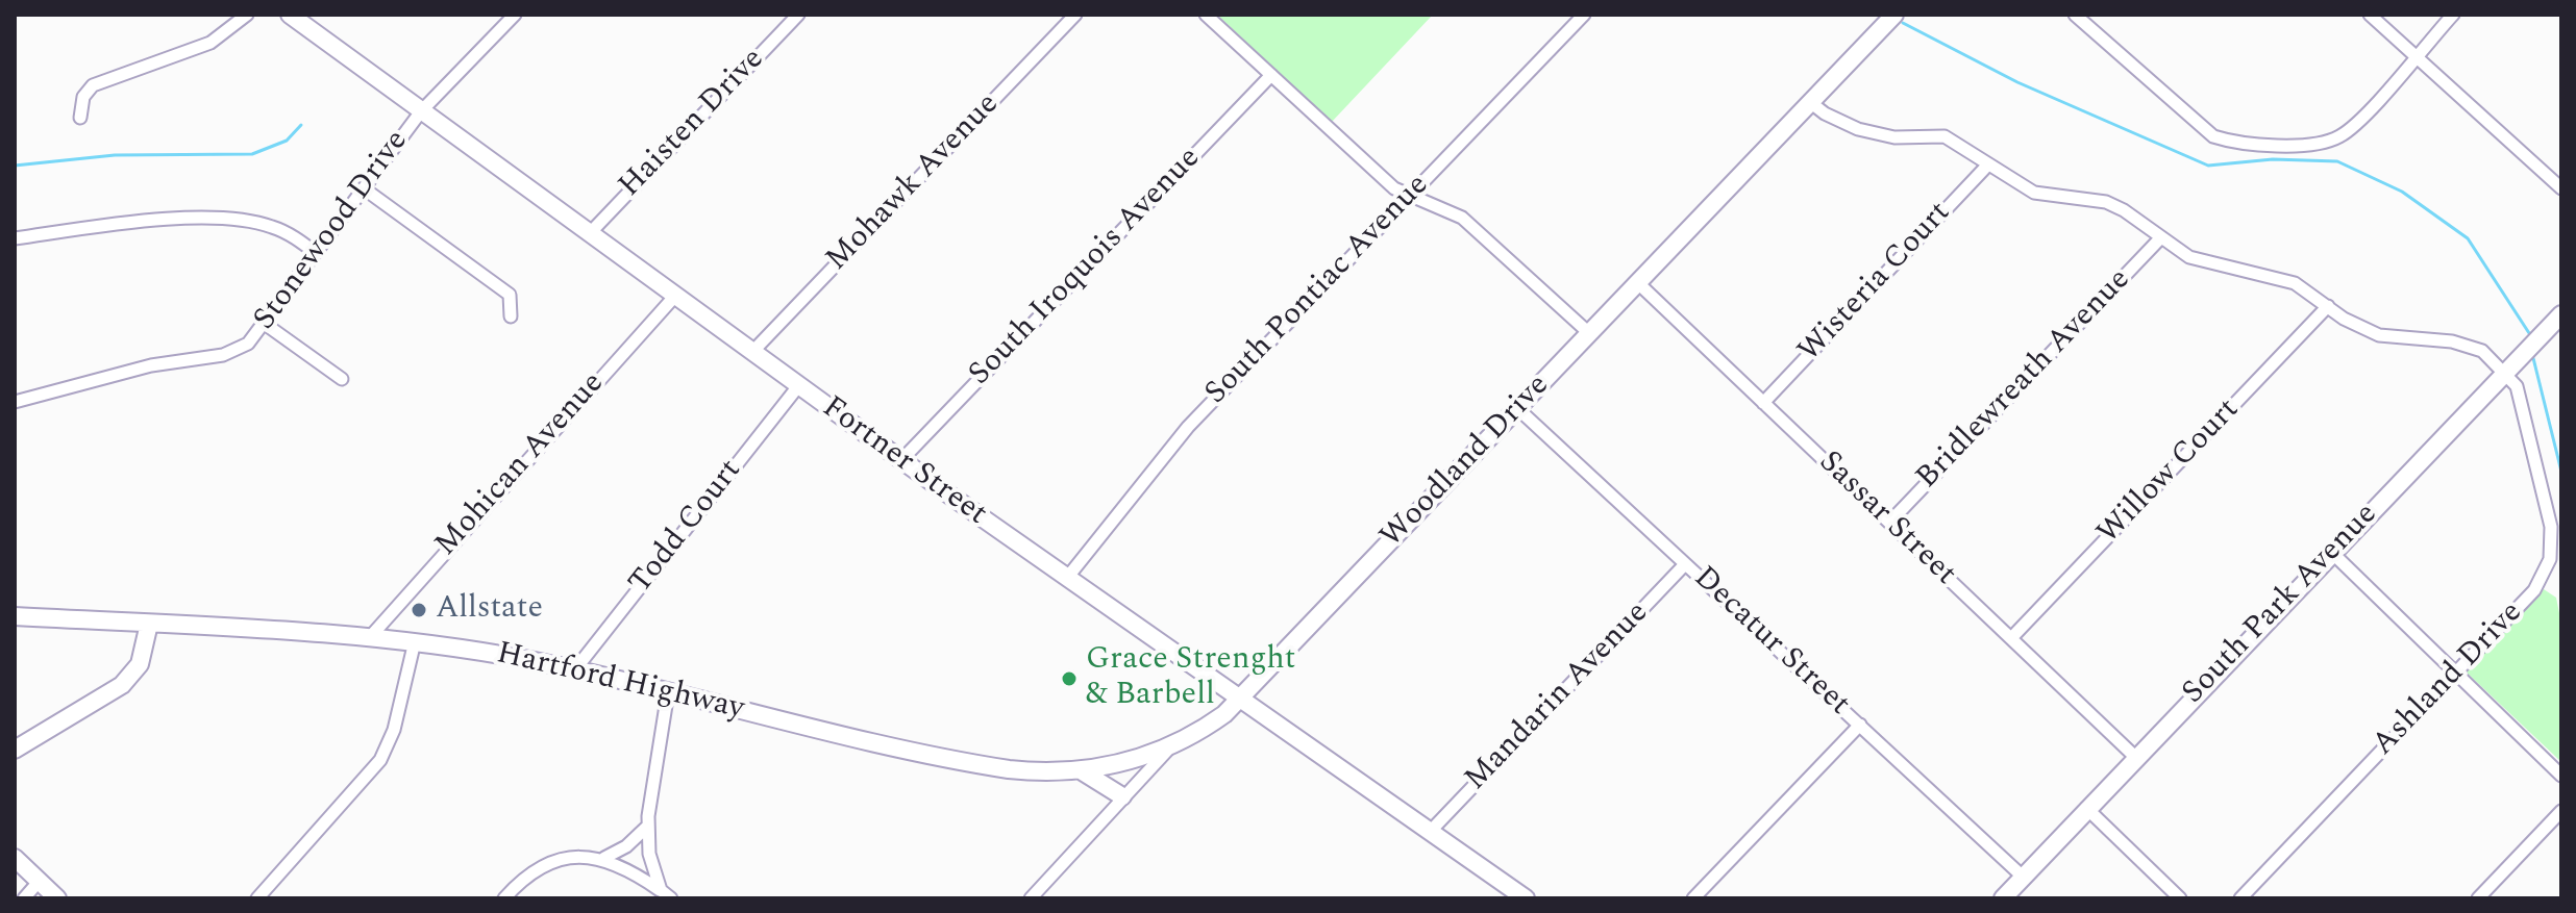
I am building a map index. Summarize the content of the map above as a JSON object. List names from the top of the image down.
{
  "streets": {
    "street": [
      "Haisten Drive",
      "Mohawk Avenue",
      "Stonewood Drive",
      "South Iroquois Avenue",
      "Wisteria Court",
      "South Pontiac Avenue",
      "Bridlewreath Avenue",
      "Fortner Street",
      "Woodland Drive",
      "Mohican Avenue",
      "Willow Court",
      "Sassar Street",
      "Todd Court",
      "South Park Avenue",
      "Decatur Street",
      "Ashland Drive",
      "Hartford Highway",
      "Mandarin Avenue"
    ]
  },
  "crossings": [
    ["Haisten Drive", "Fortner Street"],
    ["Mohawk Avenue", "Fortner Street"],
    ["Stonewood Drive", "Fortner Street"],
    ["South Iroquois Avenue", "Fortner Street"],
    ["Wisteria Court", "Sassar Street"],
    ["South Pontiac Avenue", "Fortner Street"],
    ["Bridlewreath Avenue", "Sassar Street"],
    ["Fortner Street", "Woodland Drive"],
    ["Fortner Street", "Mohican Avenue"],
    ["Fortner Street", "Todd Court"],
    ["Fortner Street", "Mandarin Avenue"],
    ["Woodland Drive", "Sassar Street"],
    ["Woodland Drive", "Decatur Street"],
    ["Woodland Drive", "Hartford Highway"],
    ["Mohican Avenue", "Hartford Highway"],
    ["Willow Court", "Sassar Street"],
    ["Sassar Street", "South Park Avenue"],
    ["Todd Court", "Hartford Highway"],
    ["South Park Avenue", "Decatur Street"],
    ["South Park Avenue", "Ashland Drive"],
    ["Decatur Street", "Mandarin Avenue"]
  ],
  "places": ["Allstate", "Grace Strenght & Barbell"]
}
